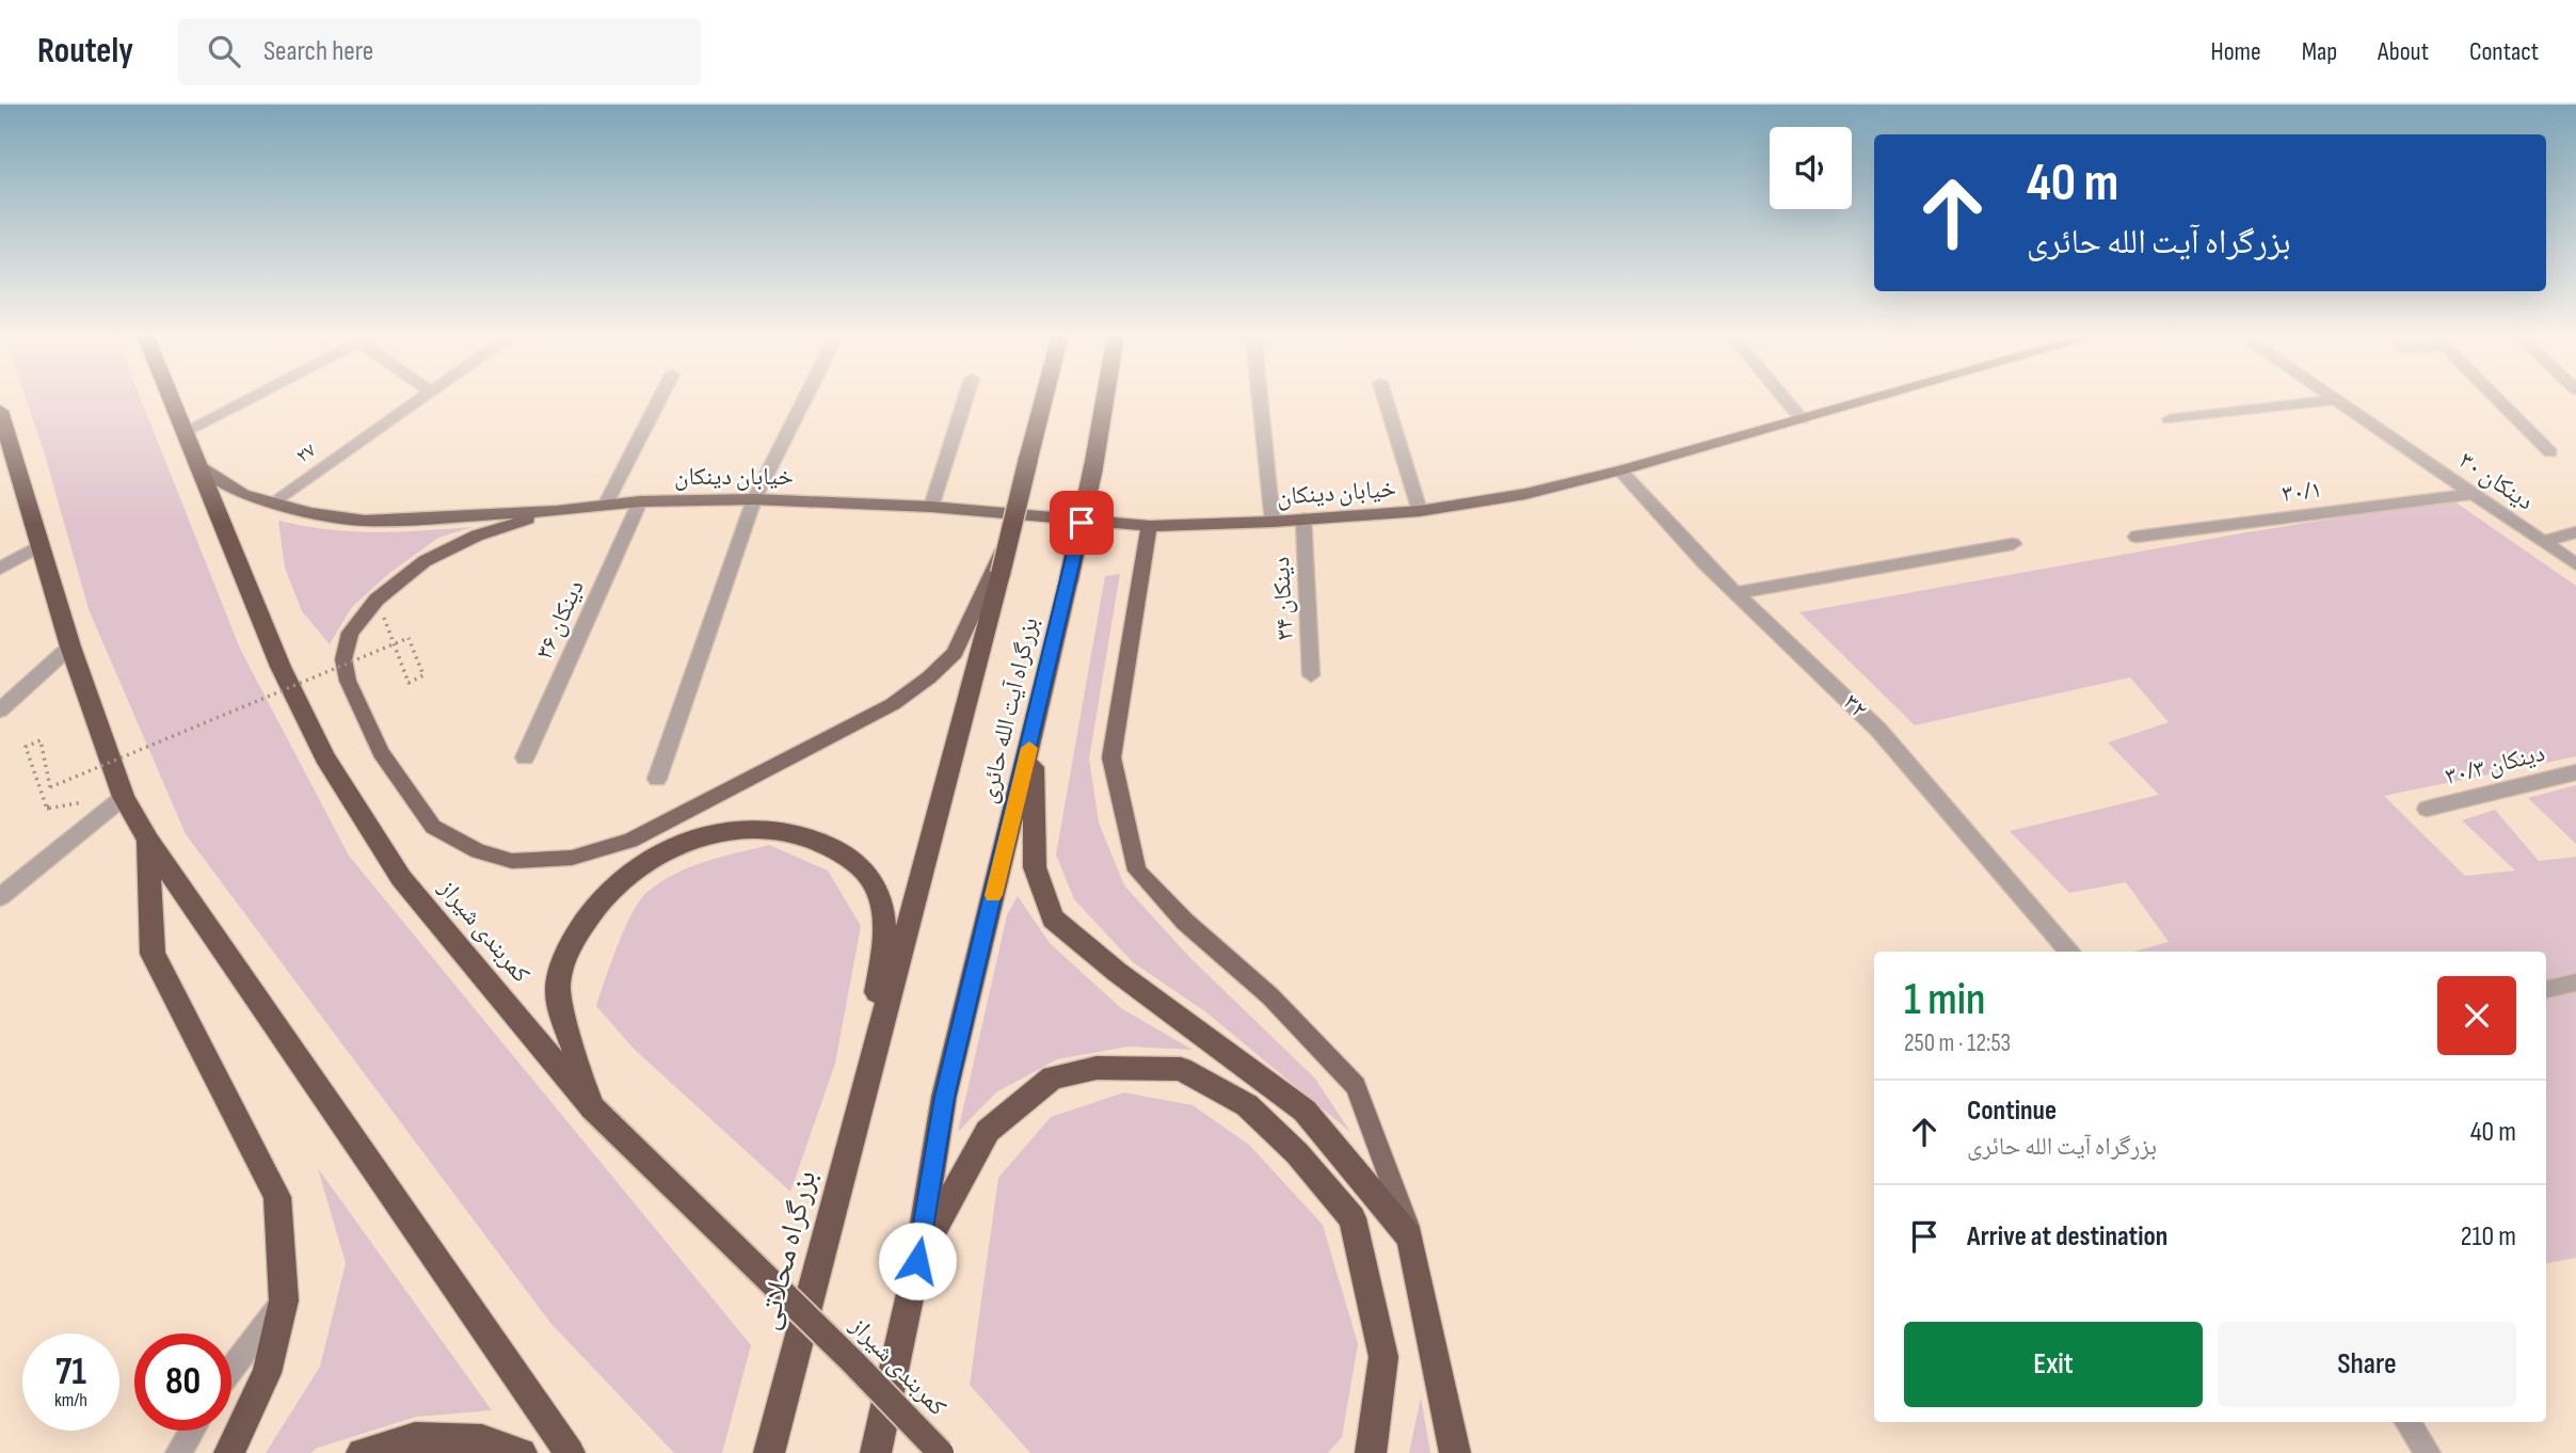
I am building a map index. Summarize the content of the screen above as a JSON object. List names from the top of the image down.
{
  "streets": {
    "highway": ["بزرگراه آیت الله حائری", "کمربندی شیراز", "بزرگراه محلاتی"],
    "main road": ["خیابان دینکان"],
    "street": [
      "۲۷",
      "۳۰ دینکان",
      "۳۰/۱",
      "۳۴ دینکان",
      "۳۶ دینکان",
      "۳۲",
      "۳۰/۳ دینکان"
    ]
  },
  "crossings": [
    ["خیابان دینکان", "۳۴ دینکان"],
    ["خیابان دینکان", "۳۶ دینکان"],
    ["خیابان دینکان", "۳۲"],
    ["۳۰ دینکان", "۳۰/۱"],
    ["بزرگراه آیت الله حائری", "بزرگراه محلاتی"]
  ],
  "page": {
    "header": "Routely",
    "search": "Search here",
    "nav": [
      "Home",
      "Map",
      "About",
      "Contact"
    ],
    "turn": ["40 m", "بزرگراه آیت الله حائری"],
    "heading": ["1 min", "250 m · 12:53"],
    "list": [
      {
        "name": "Continue",
        "note": "بزرگراه آیت الله حائری",
        "value": "40 m"
      },
      {
        "name": "Arrive at destination",
        "value": "210 m"
      }
    ],
    "buttons": ["Exit", "Share"],
    "speed": "71 km/h",
    "limit": "80"
  }
}
